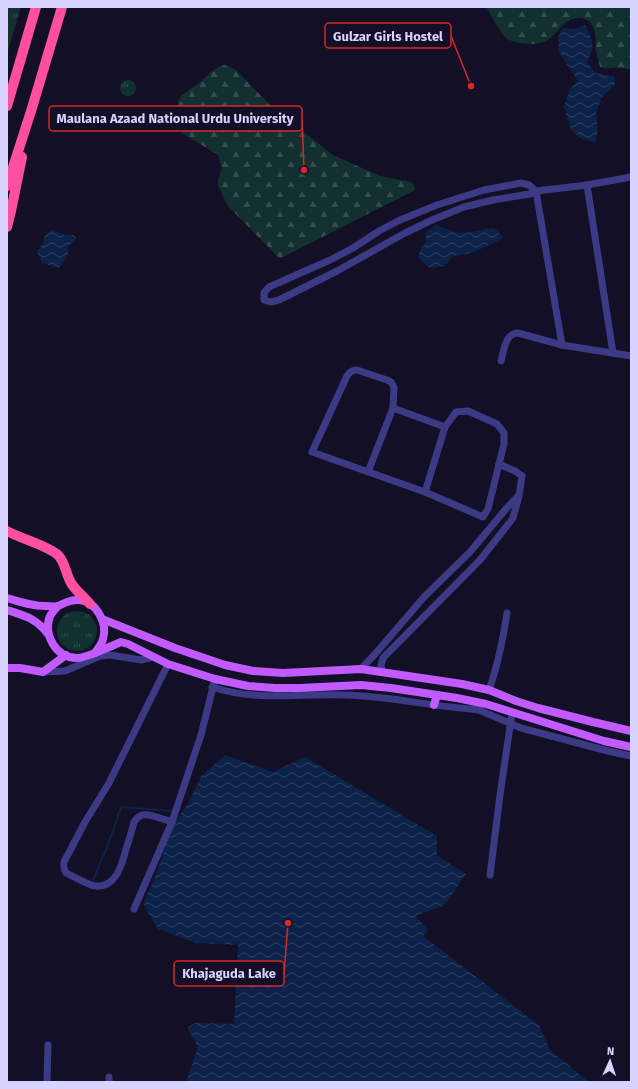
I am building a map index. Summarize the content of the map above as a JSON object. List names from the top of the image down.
{
  "places": ["Gulzar Girls Hostel", "Maulana Azaad National Urdu University", "Khajaguda Lake"],
  "north": "top"
}
